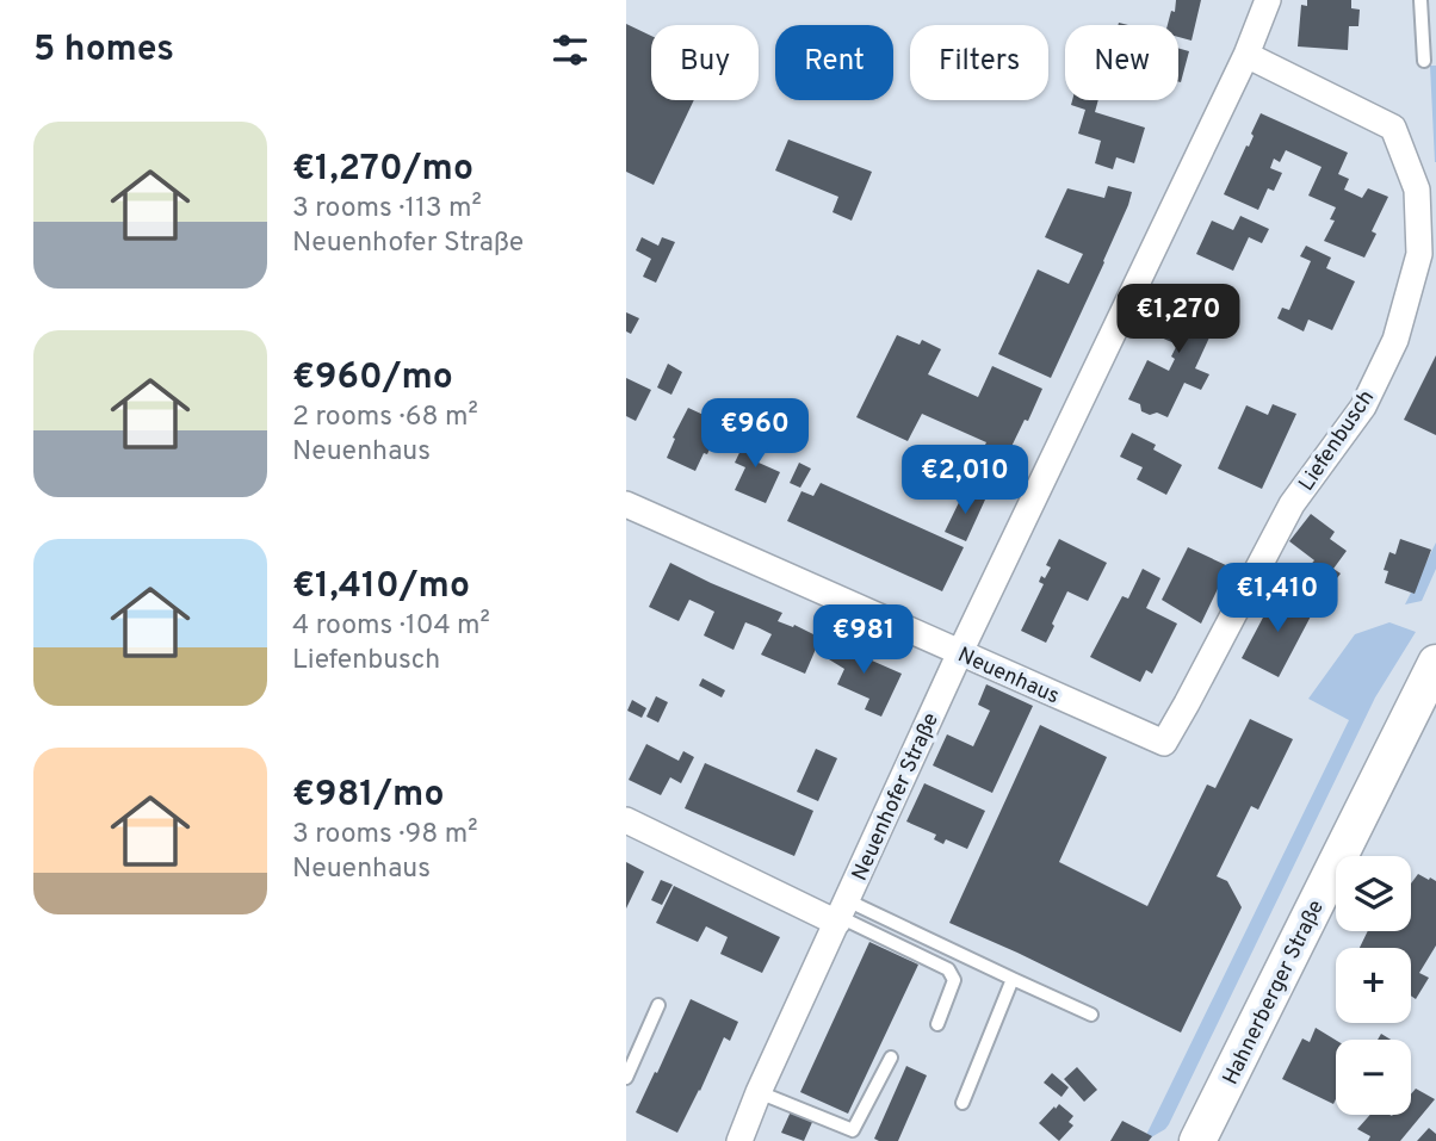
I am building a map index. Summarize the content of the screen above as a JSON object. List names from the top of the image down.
{
  "streets": {
    "main road": ["Hahnerberger Straße"],
    "street": ["Liefenbusch", "Neuenhaus", "Neuenhofer Straße"]
  },
  "crossings": [
    ["Liefenbusch", "Neuenhaus"],
    ["Liefenbusch", "Neuenhofer Straße"],
    ["Neuenhaus", "Neuenhofer Straße"]
  ],
  "page": {
    "heading": "5 homes",
    "chip": [
      "Buy",
      "Rent",
      "Filters",
      "New"
    ],
    "list": [
      {
        "name": "€1,270/mo",
        "note": "3 rooms · 113 m² · Neuenhofer Straße"
      },
      {
        "name": "€960/mo",
        "note": "2 rooms · 68 m² · Neuenhaus"
      },
      {
        "name": "€1,410/mo",
        "note": "4 rooms · 104 m² · Liefenbusch"
      },
      {
        "name": "€981/mo",
        "note": "3 rooms · 98 m² · Neuenhaus"
      }
    ],
    "price": [
      "€1,270",
      "€960",
      "€2,010",
      "€1,410",
      "€981"
    ],
    "map_buttons": ["+", "−"]
  }
}
